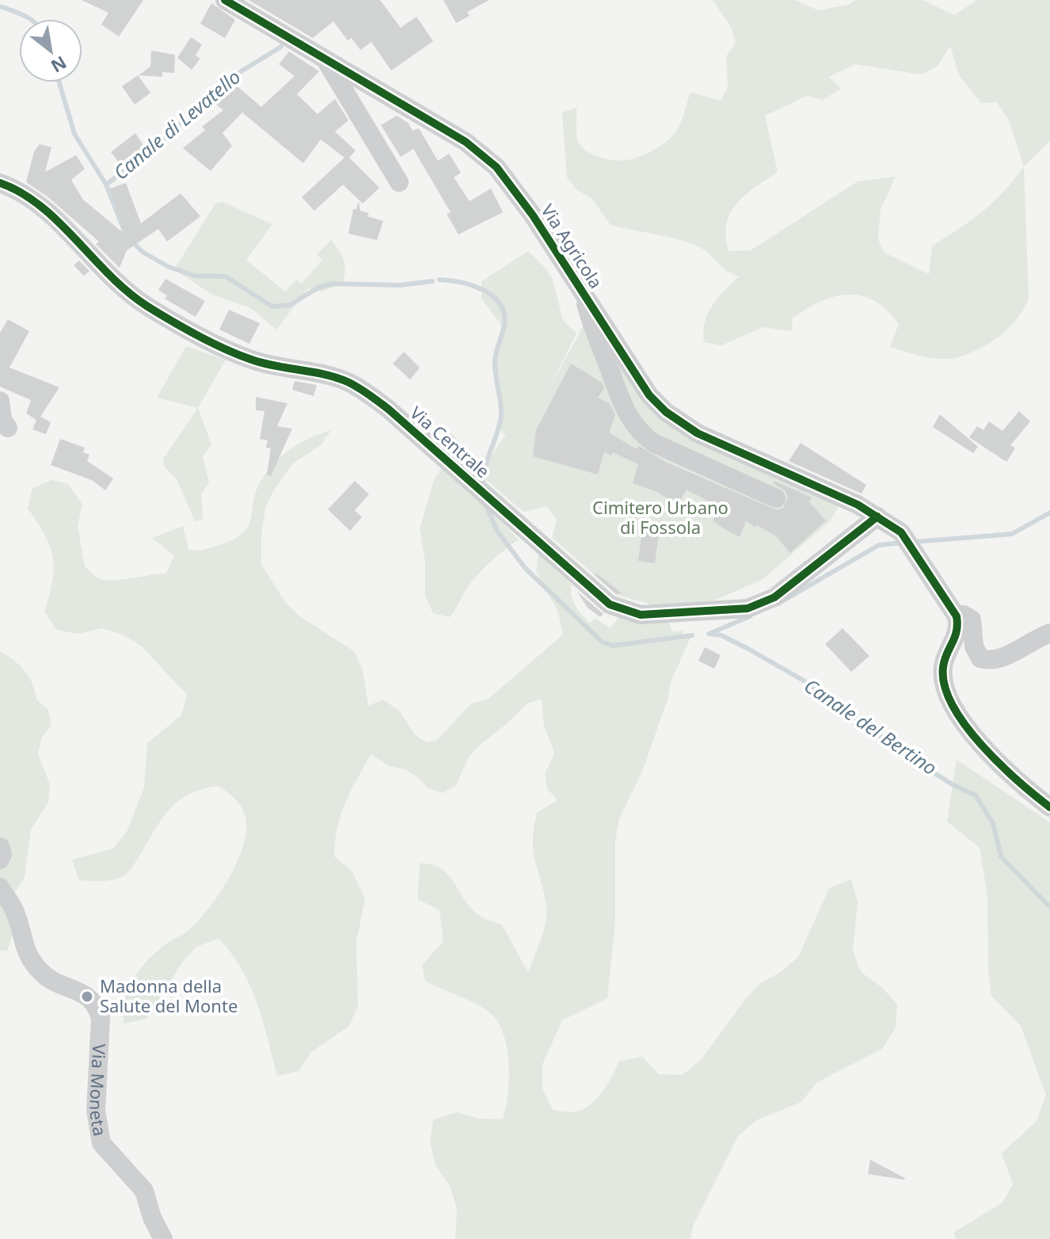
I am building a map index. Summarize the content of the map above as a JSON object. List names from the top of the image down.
{
  "streets": {
    "street": ["Via Agricola", "Via Centrale", "Via Moneta"]
  },
  "crossings": [
    ["Via Agricola", "Via Centrale"]
  ],
  "water": ["Canale di Levatello", "Canale del Bertino"],
  "parks": ["Cimitero Urbano di Fossola"],
  "places": ["Madonna della Salute del Monte"],
  "north": "bottom right"
}
